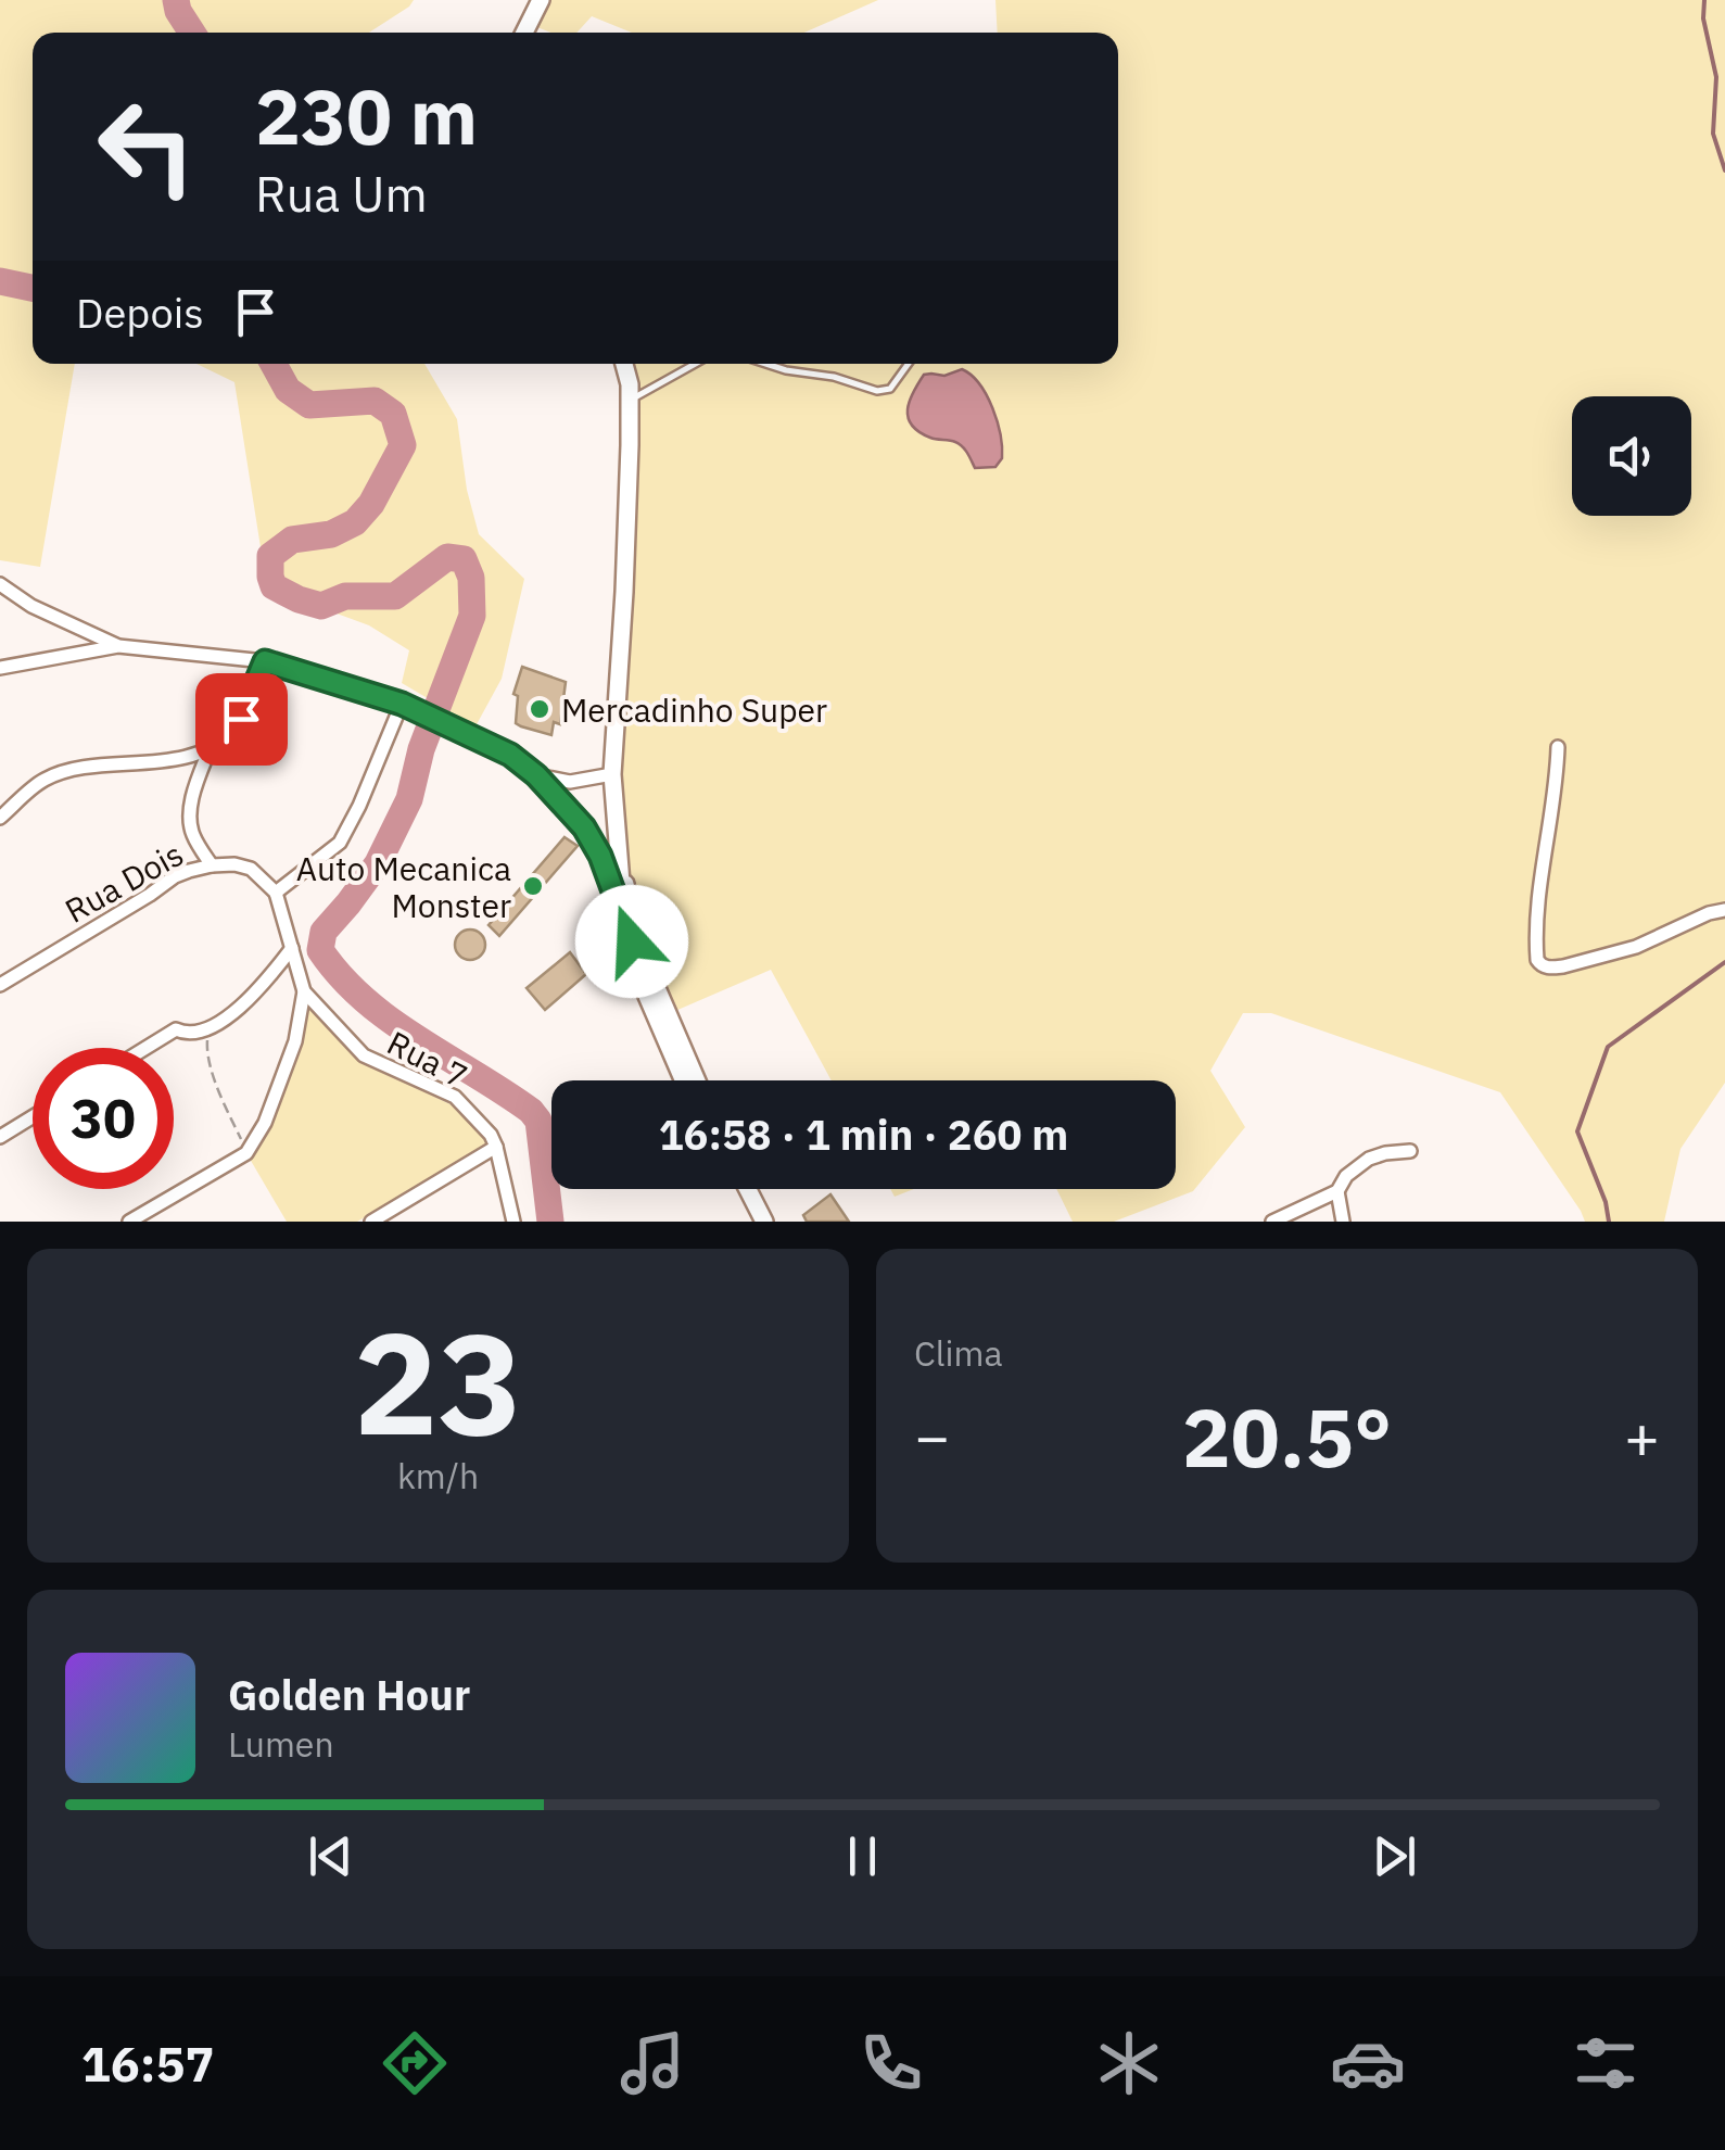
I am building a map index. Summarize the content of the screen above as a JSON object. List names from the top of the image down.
{
  "streets": {
    "street": ["Rua Dois", "Rua 7"]
  },
  "crossings": [
    ["Rua Dois", "Rua 7"]
  ],
  "places": ["Mercadinho Super", "Auto Mecanica Monster"],
  "page": {
    "turn": ["230 m", "Rua Um"],
    "then": "Depois",
    "limit": "30",
    "trip": "16:58 · 1 min · 260 m",
    "tile": [
      ["23", "km/h"],
      "Clima"
    ],
    "heat": ["−", "20.5°", "+"],
    "song": ["Golden Hour", "Lumen"],
    "tabs": "16:57"
  }
}
